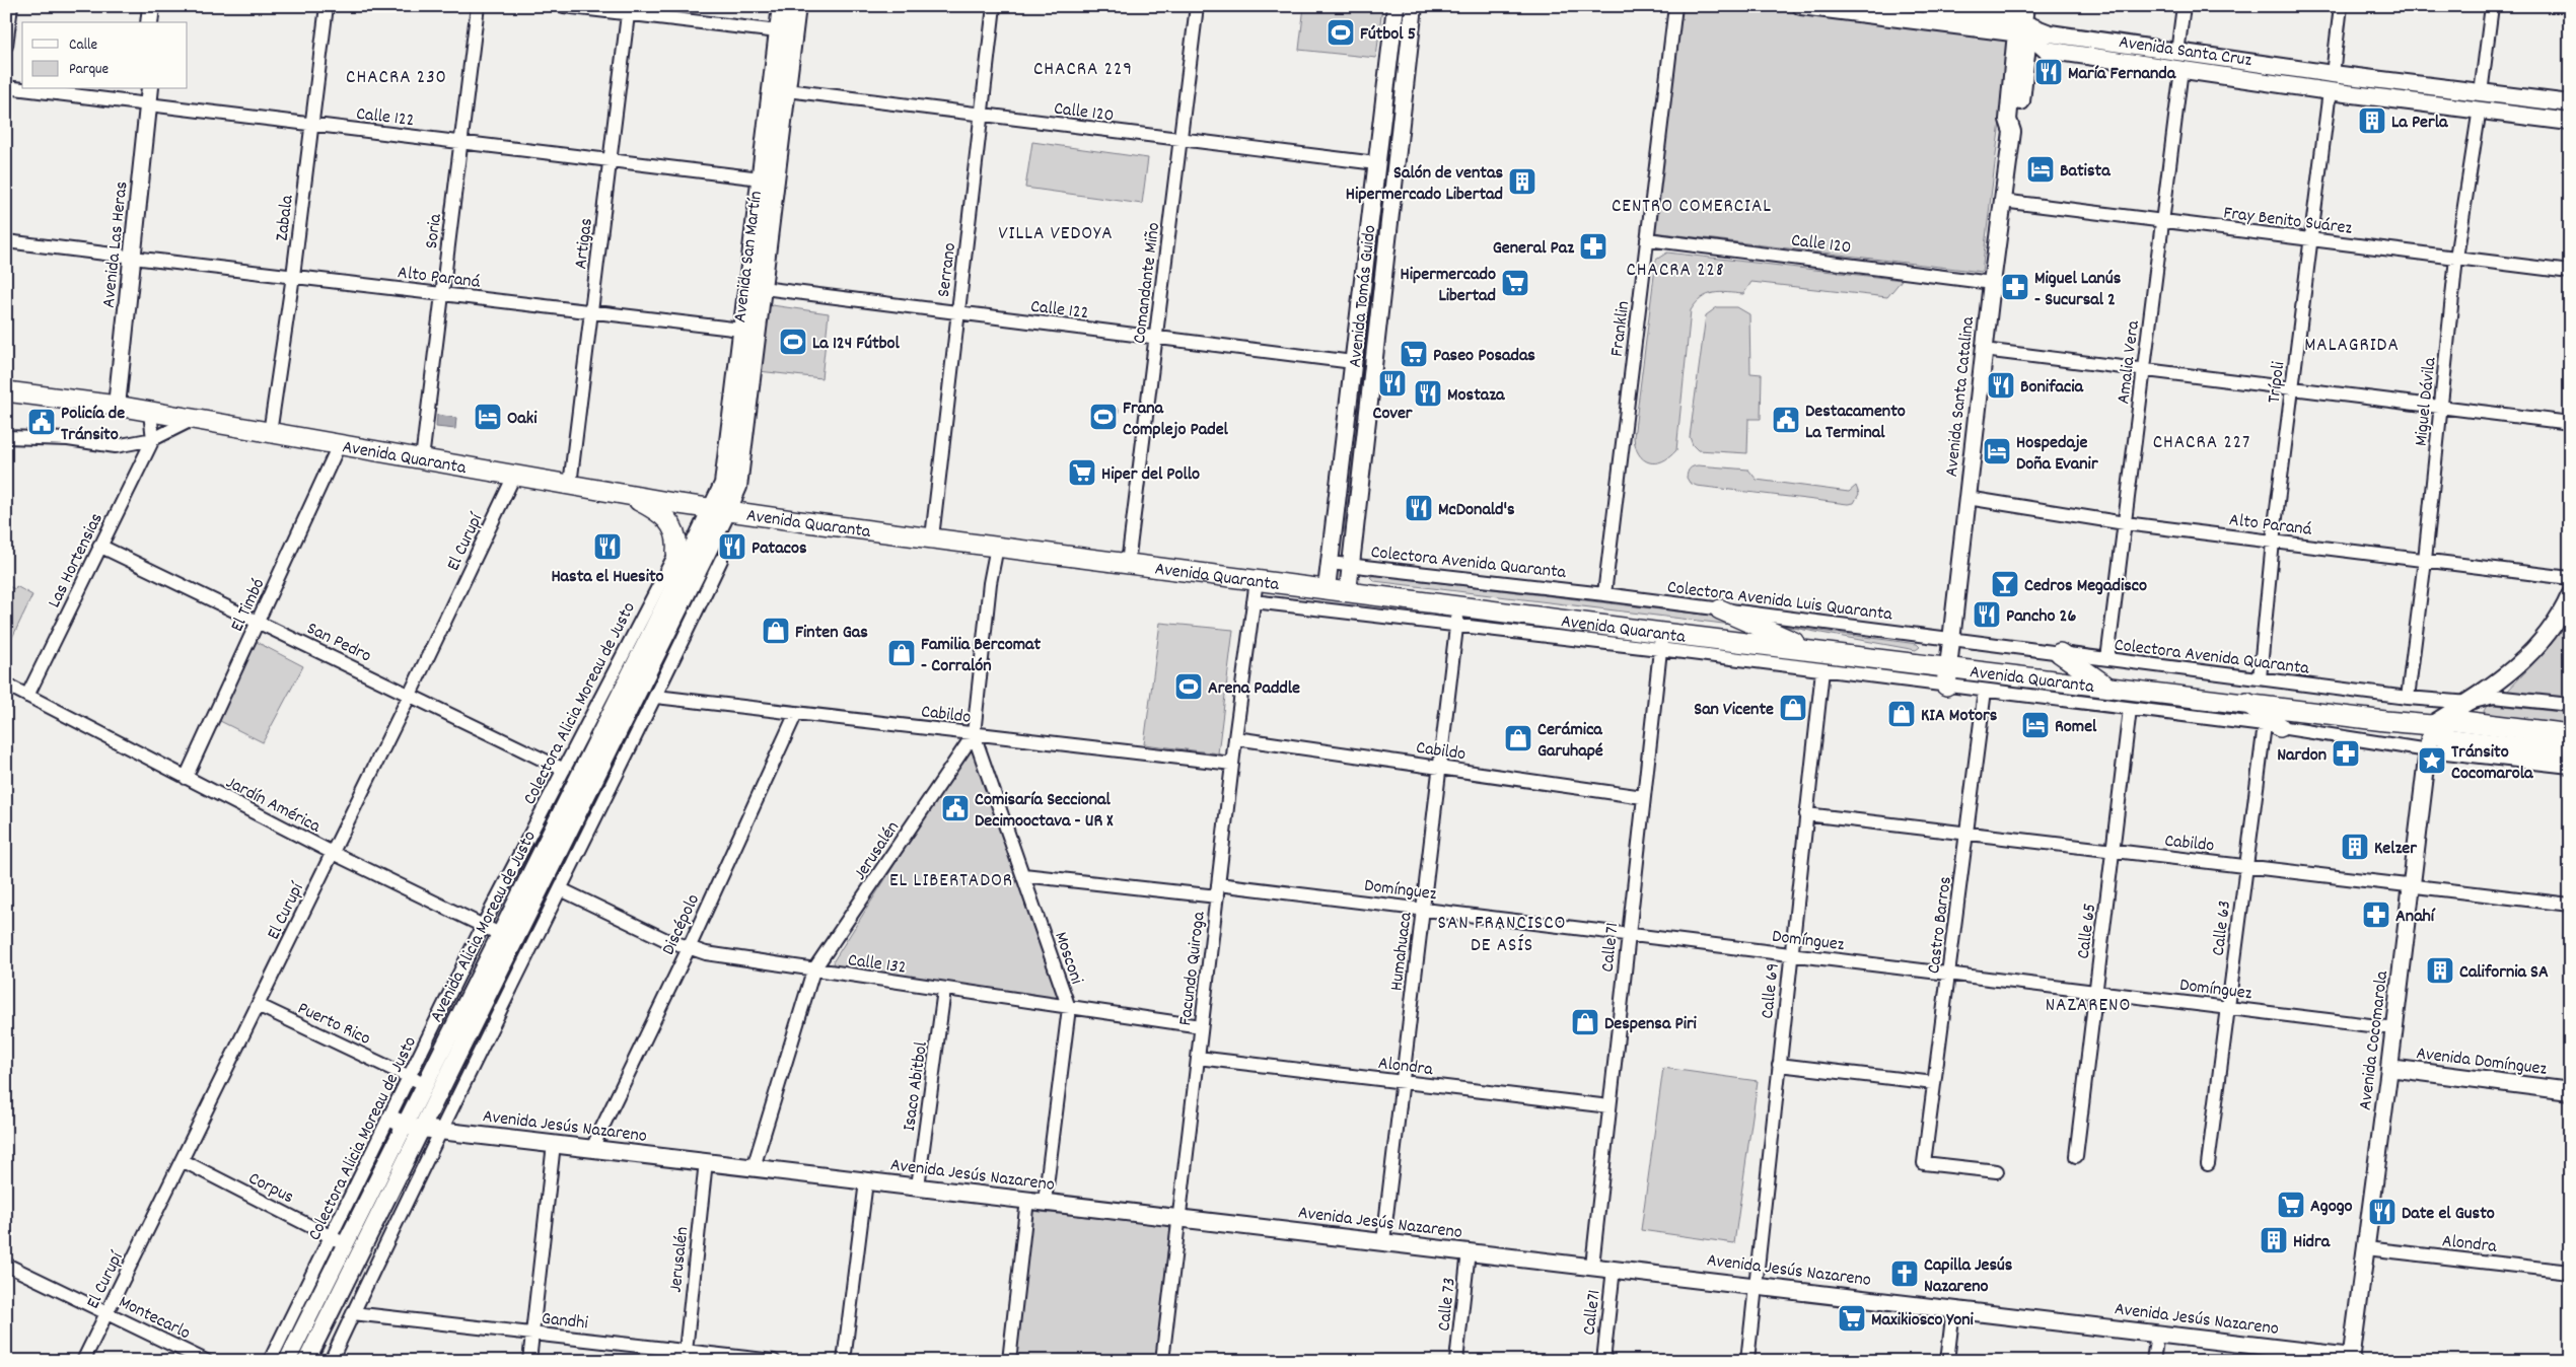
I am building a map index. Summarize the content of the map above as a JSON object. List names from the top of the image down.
{
  "streets": {
    "highway": ["Avenida Quaranta"],
    "main road": [
      "Avenida Santa Cruz",
      "Avenida Las Heras",
      "Avenida San Martín",
      "Avenida Tomás Guido",
      "Avenida Santa Catalina",
      "Avenida Alicia Moreau de Justo",
      "Avenida Cocomarola",
      "Avenida Domínguez",
      "Avenida Jesús Nazareno"
    ],
    "street": [
      "Calle 120",
      "Calle 122",
      "Zabala",
      "Fray Benito Suárez",
      "Soria",
      "Artigas",
      "Serrano",
      "Alto Paraná",
      "Comandante Miño",
      "Franklin",
      "Amalia Vera",
      "Trípoli",
      "Miguel Dávila",
      "El Curupí",
      "Las Hortensias",
      "Colectora Avenida Quaranta",
      "Colectora Avenida Luis Quaranta",
      "El Timbó",
      "San Pedro",
      "Colectora Alicia Moreau de Justo",
      "Cabildo",
      "Jardín América",
      "Jerusalén",
      "Domínguez",
      "Discépolo",
      "Castro Barros",
      "Calle 63",
      "Calle 65",
      "Calle 71",
      "Humahuaca",
      "Mosconi",
      "Calle 132",
      "Facundo Quiroga",
      "Calle 69",
      "Puerto Rico",
      "Alondra",
      "Isaco Abitbol",
      "Corpus",
      "Calle 73",
      "Calle71",
      "Montecarlo",
      "Gandhi"
    ]
  },
  "crossings": [
    ["Avenida Santa Cruz", "Amalia Vera"],
    ["Avenida Santa Cruz", "Trípoli"],
    ["Avenida Santa Cruz", "Avenida Santa Catalina"],
    ["Avenida Santa Cruz", "Miguel Dávila"],
    ["Calle 120", "Avenida San Martín"],
    ["Calle 120", "Serrano"],
    ["Calle 120", "Comandante Miño"],
    ["Calle 120", "Avenida Tomás Guido"],
    ["Calle 120", "Franklin"],
    ["Calle 120", "Avenida Santa Catalina"],
    ["Calle 122", "Zabala"],
    ["Calle 122", "Soria"],
    ["Calle 122", "Artigas"],
    ["Calle 122", "Avenida Las Heras"],
    ["Calle 122", "Avenida San Martín"],
    ["Calle 122", "Serrano"],
    ["Calle 122", "Comandante Miño"],
    ["Calle 122", "Avenida Tomás Guido"],
    ["Zabala", "Alto Paraná"],
    ["Zabala", "Avenida Quaranta"],
    ["Fray Benito Suárez", "Amalia Vera"],
    ["Fray Benito Suárez", "Trípoli"],
    ["Fray Benito Suárez", "Avenida Santa Catalina"],
    ["Fray Benito Suárez", "Miguel Dávila"],
    ["Soria", "Alto Paraná"],
    ["Soria", "Avenida Quaranta"],
    ["Artigas", "Alto Paraná"],
    ["Artigas", "Avenida Quaranta"],
    ["Avenida Las Heras", "Alto Paraná"],
    ["Avenida Las Heras", "Avenida Quaranta"],
    ["Avenida San Martín", "Alto Paraná"],
    ["Avenida San Martín", "Avenida Quaranta"],
    ["Avenida San Martín", "Avenida Alicia Moreau de Justo"],
    ["Serrano", "Avenida Quaranta"],
    ["Alto Paraná", "Amalia Vera"],
    ["Alto Paraná", "Trípoli"],
    ["Alto Paraná", "Avenida Santa Catalina"],
    ["Alto Paraná", "Miguel Dávila"],
    ["Comandante Miño", "Avenida Quaranta"],
    ["Avenida Tomás Guido", "Avenida Quaranta"],
    ["Avenida Tomás Guido", "Colectora Avenida Quaranta"],
    ["Franklin", "Colectora Avenida Quaranta"],
    ["Franklin", "Colectora Avenida Luis Quaranta"],
    ["Amalia Vera", "Colectora Avenida Quaranta"],
    ["Trípoli", "Colectora Avenida Quaranta"],
    ["Avenida Santa Catalina", "Avenida Quaranta"],
    ["Avenida Santa Catalina", "Colectora Avenida Quaranta"],
    ["Avenida Santa Catalina", "Colectora Avenida Luis Quaranta"],
    ["Miguel Dávila", "Colectora Avenida Quaranta"],
    ["Avenida Quaranta", "El Curupí"],
    ["Avenida Quaranta", "El Timbó"],
    ["Avenida Quaranta", "Jerusalén"],
    ["Avenida Quaranta", "Avenida Alicia Moreau de Justo"],
    ["Avenida Quaranta", "Calle 71"],
    ["Avenida Quaranta", "Humahuaca"],
    ["Avenida Quaranta", "Facundo Quiroga"],
    ["Avenida Quaranta", "Avenida Cocomarola"],
    ["El Curupí", "San Pedro"],
    ["El Curupí", "Jardín América"],
    ["El Curupí", "Puerto Rico"],
    ["El Curupí", "Corpus"],
    ["El Curupí", "Montecarlo"],
    ["Las Hortensias", "San Pedro"],
    ["Las Hortensias", "Jardín América"],
    ["Colectora Avenida Quaranta", "Colectora Avenida Luis Quaranta"],
    ["El Timbó", "San Pedro"],
    ["El Timbó", "Jardín América"],
    ["San Pedro", "Colectora Alicia Moreau de Justo"],
    ["Colectora Alicia Moreau de Justo", "Jardín América"],
    ["Colectora Alicia Moreau de Justo", "Avenida Alicia Moreau de Justo"],
    ["Colectora Alicia Moreau de Justo", "Puerto Rico"],
    ["Colectora Alicia Moreau de Justo", "Avenida Jesús Nazareno"],
    ["Colectora Alicia Moreau de Justo", "Corpus"],
    ["Cabildo", "Jerusalén"],
    ["Cabildo", "Discépolo"],
    ["Cabildo", "Castro Barros"],
    ["Cabildo", "Calle 63"],
    ["Cabildo", "Calle 65"],
    ["Cabildo", "Calle 71"],
    ["Cabildo", "Humahuaca"],
    ["Cabildo", "Mosconi"],
    ["Cabildo", "Facundo Quiroga"],
    ["Cabildo", "Calle 69"],
    ["Cabildo", "Avenida Cocomarola"],
    ["Jardín América", "Avenida Alicia Moreau de Justo"],
    ["Jerusalén", "Mosconi"],
    ["Jerusalén", "Calle 132"],
    ["Jerusalén", "Avenida Jesús Nazareno"],
    ["Jerusalén", "Gandhi"],
    ["Domínguez", "Castro Barros"],
    ["Domínguez", "Calle 63"],
    ["Domínguez", "Calle 65"],
    ["Domínguez", "Calle 71"],
    ["Domínguez", "Humahuaca"],
    ["Domínguez", "Mosconi"],
    ["Domínguez", "Facundo Quiroga"],
    ["Domínguez", "Calle 69"],
    ["Domínguez", "Avenida Cocomarola"],
    ["Discépolo", "Calle 132"],
    ["Discépolo", "Avenida Jesús Nazareno"],
    ["Avenida Alicia Moreau de Justo", "Puerto Rico"],
    ["Avenida Alicia Moreau de Justo", "Avenida Jesús Nazareno"],
    ["Avenida Alicia Moreau de Justo", "Corpus"],
    ["Calle 71", "Alondra"],
    ["Calle 71", "Avenida Jesús Nazareno"],
    ["Humahuaca", "Alondra"],
    ["Humahuaca", "Avenida Jesús Nazareno"],
    ["Mosconi", "Calle 132"],
    ["Mosconi", "Avenida Jesús Nazareno"],
    ["Calle 132", "Facundo Quiroga"],
    ["Calle 132", "Isaco Abitbol"],
    ["Facundo Quiroga", "Alondra"],
    ["Facundo Quiroga", "Avenida Jesús Nazareno"],
    ["Calle 69", "Avenida Jesús Nazareno"],
    ["Avenida Cocomarola", "Avenida Domínguez"],
    ["Avenida Cocomarola", "Alondra"],
    ["Avenida Cocomarola", "Avenida Jesús Nazareno"],
    ["Isaco Abitbol", "Avenida Jesús Nazareno"],
    ["Avenida Jesús Nazareno", "Calle 73"],
    ["Avenida Jesús Nazareno", "Calle71"]
  ],
  "districts": [
    "CHACRA 229",
    "CHACRA 230",
    "CENTRO COMERCIAL",
    "VILLA VEDOYA",
    "CHACRA 228",
    "MALAGRIDA",
    "CHACRA 227",
    "EL LIBERTADOR",
    "SAN FRANCISCO DE ASÍS",
    "NAZARENO"
  ],
  "places": {
    "sports": [
      "Fútbol 5",
      "La 124 Fútbol",
      "Frana Complejo Padel",
      "Arena Paddle"
    ],
    "restaurant": [
      "María Fernanda",
      "Cover",
      "Bonifacia",
      "Mostaza",
      "McDonald's",
      "Hasta el Huesito",
      "Patacos",
      "Pancho 26",
      "Date el Gusto"
    ],
    "building": [
      "La Perla",
      "Salón de ventas Hipermercado Libertad",
      "Kelzer",
      "California SA",
      "Hidra"
    ],
    "hotel": [
      "Batista",
      "Oaki",
      "Hospedaje Doña Evanir",
      "Romel"
    ],
    "pharmacy": [
      "General Paz",
      "Miguel Lanús - Sucursal 2",
      "Nardon",
      "Anahí"
    ],
    "supermarket": [
      "Hipermercado Libertad",
      "Paseo Posadas",
      "Hiper del Pollo",
      "Agogo",
      "Maxikiosco Yoni"
    ],
    "public building": ["Destacamento La Terminal", "Policía de Tránsito", "Comisaría Seccional Decimooctava - UR X"],
    "bar": ["Cedros Megadisco"],
    "shop": [
      "Finten Gas",
      "Familia Bercomat - Corralón",
      "San Vicente",
      "KIA Motors",
      "Cerámica Garuhapé",
      "Despensa Piri"
    ],
    "place": ["Tránsito Cocomarola"],
    "church": ["Capilla Jesús Nazareno"]
  },
  "legend": ["Calle", "Parque"]
}
